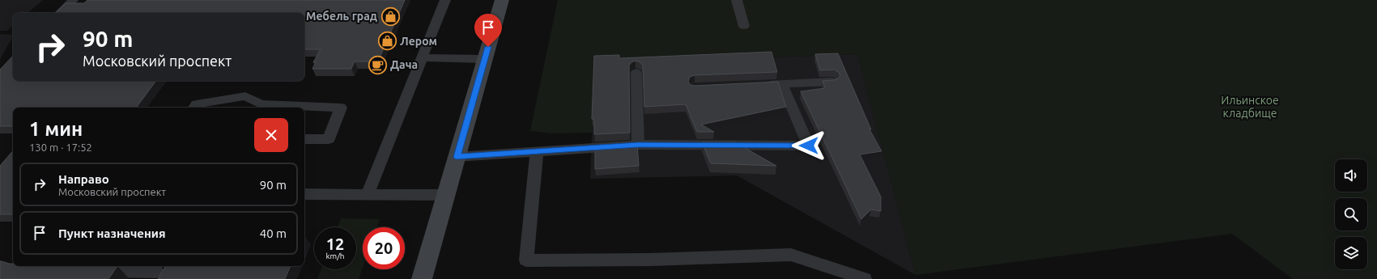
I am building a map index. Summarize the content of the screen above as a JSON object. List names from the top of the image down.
{
  "parks": ["Ильинское кладбище"],
  "places": {
    "shop": ["Мебель град", "Лером"],
    "cafe": ["Дача"]
  },
  "page": {
    "turn": ["90 m", "Московский проспект"],
    "heading": ["1 мин", "130 m · 17:52"],
    "list": [
      {
        "name": "Направо",
        "note": "Московский проспект",
        "value": "90 m"
      },
      {
        "name": "Пункт назначения",
        "value": "40 m"
      }
    ],
    "speed": "12 km/h",
    "limit": "20"
  }
}
